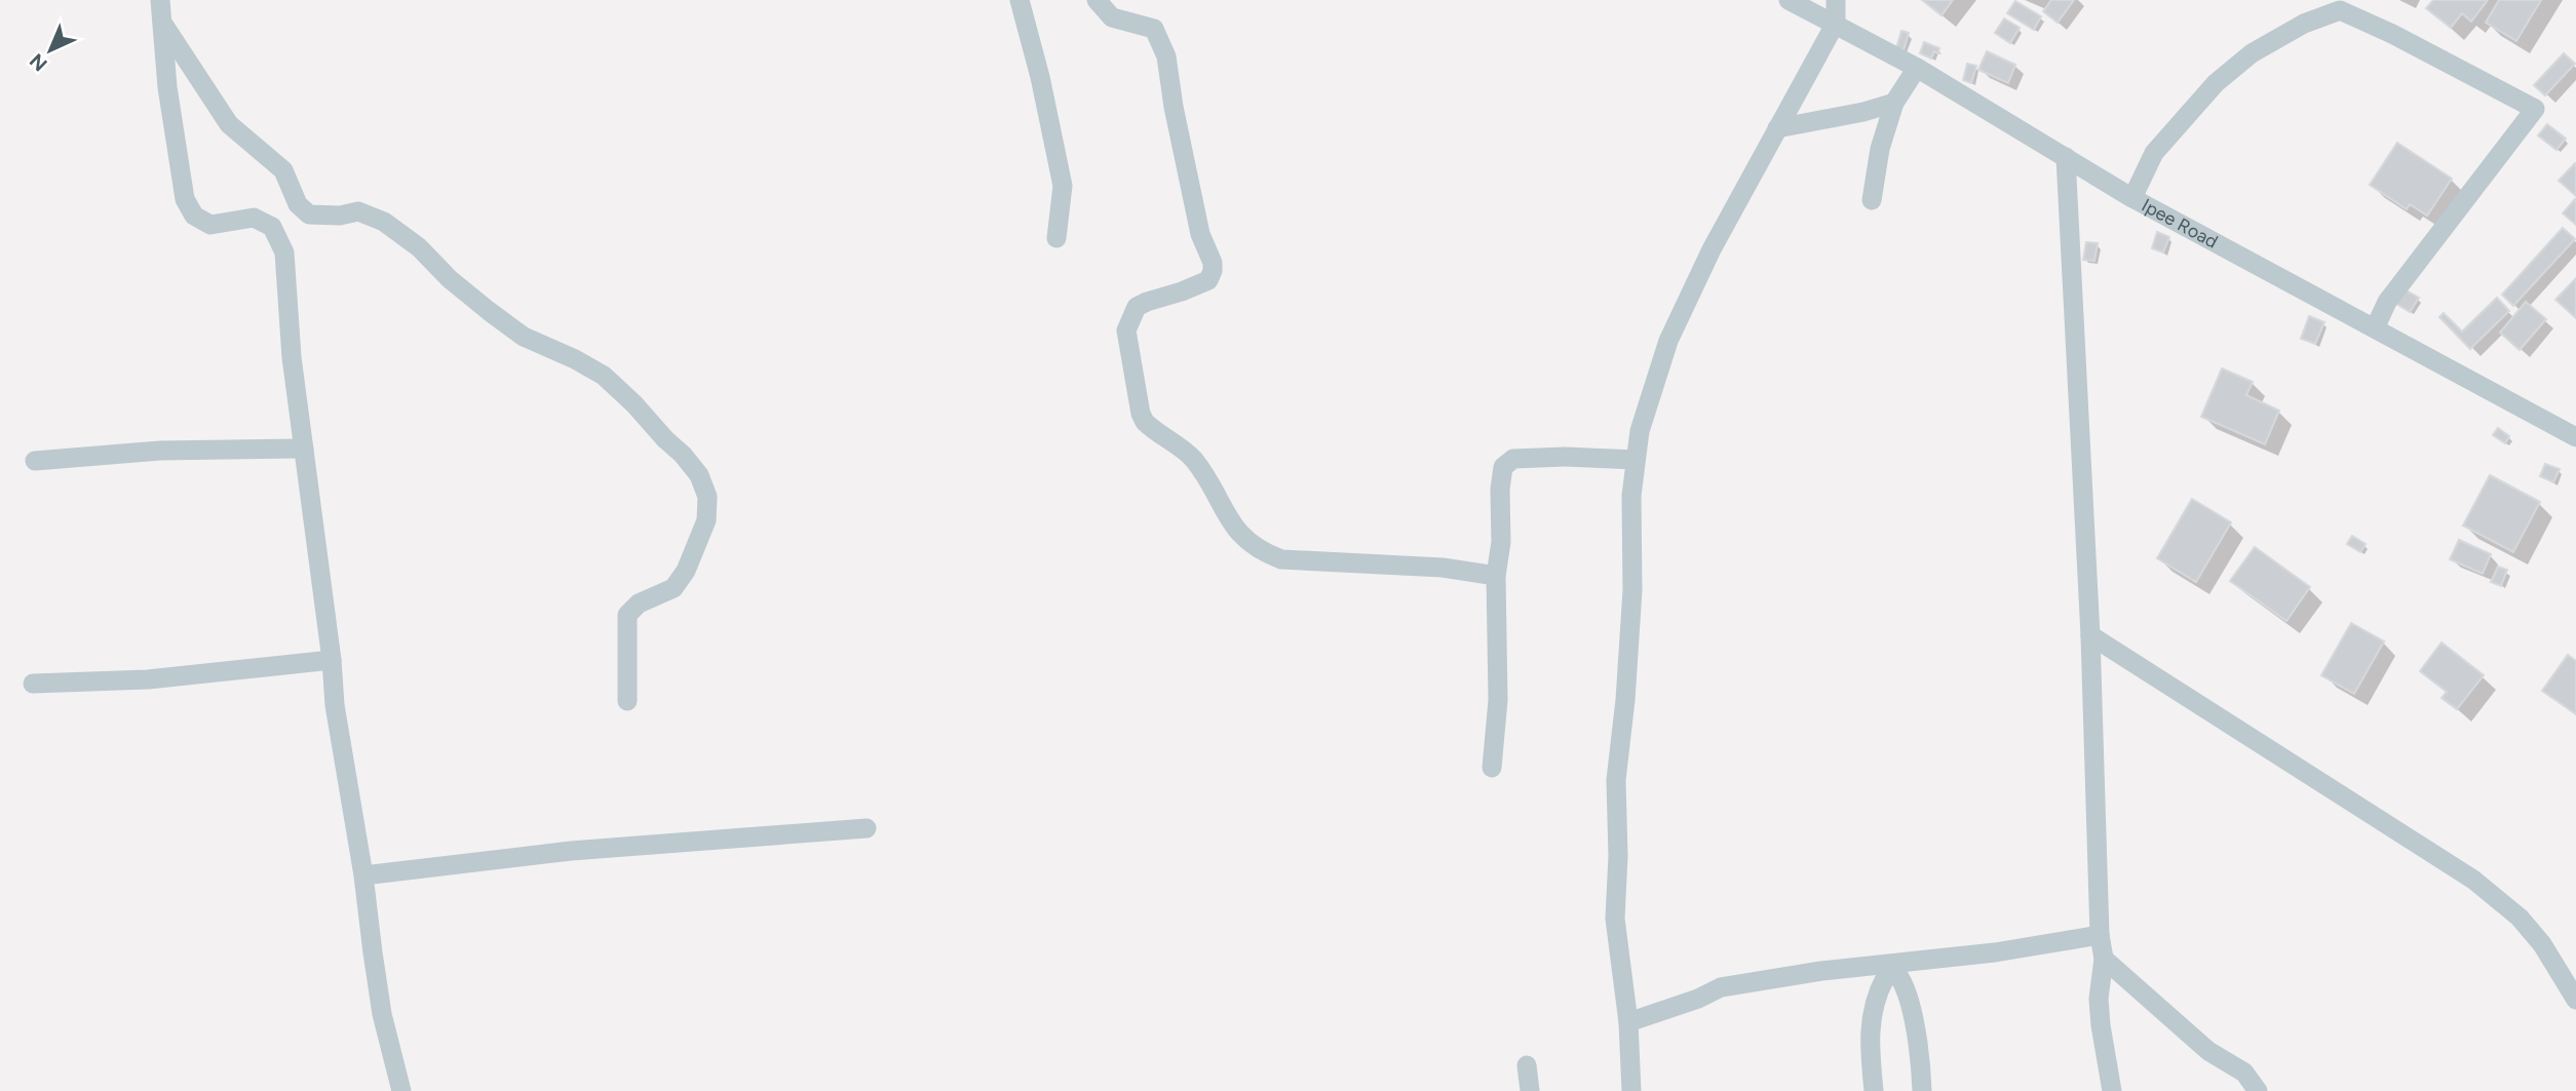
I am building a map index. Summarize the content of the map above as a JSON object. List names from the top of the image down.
{
  "streets": {
    "street": ["Ipee Road"]
  },
  "north": "bottom left"
}
